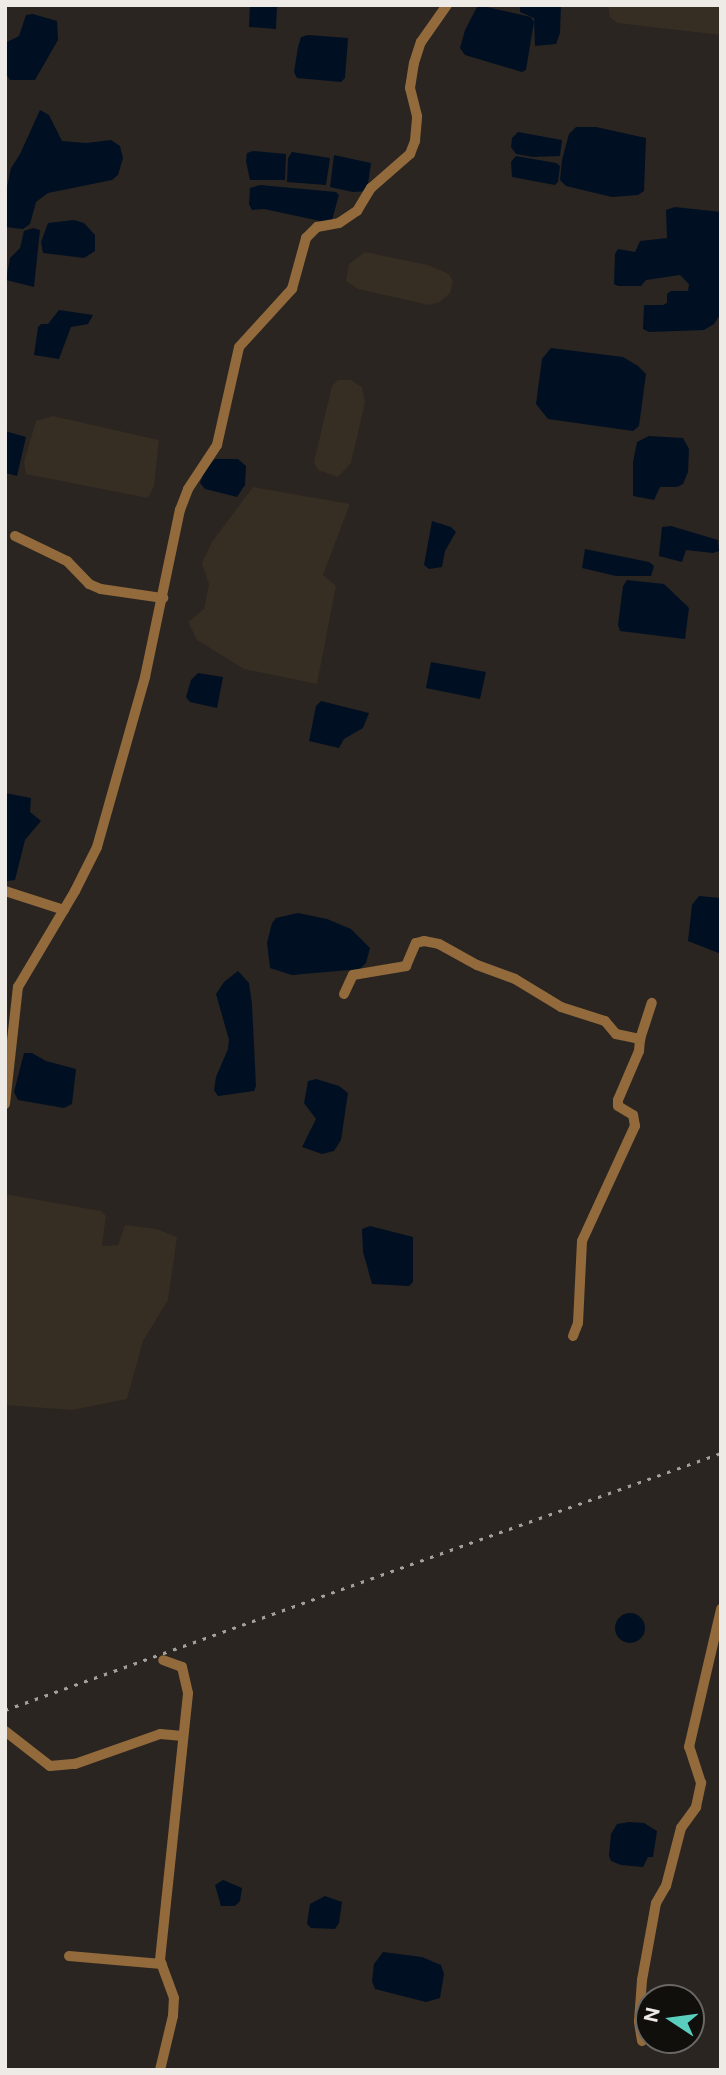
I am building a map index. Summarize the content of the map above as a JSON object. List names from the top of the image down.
{
  "north": "left"
}
